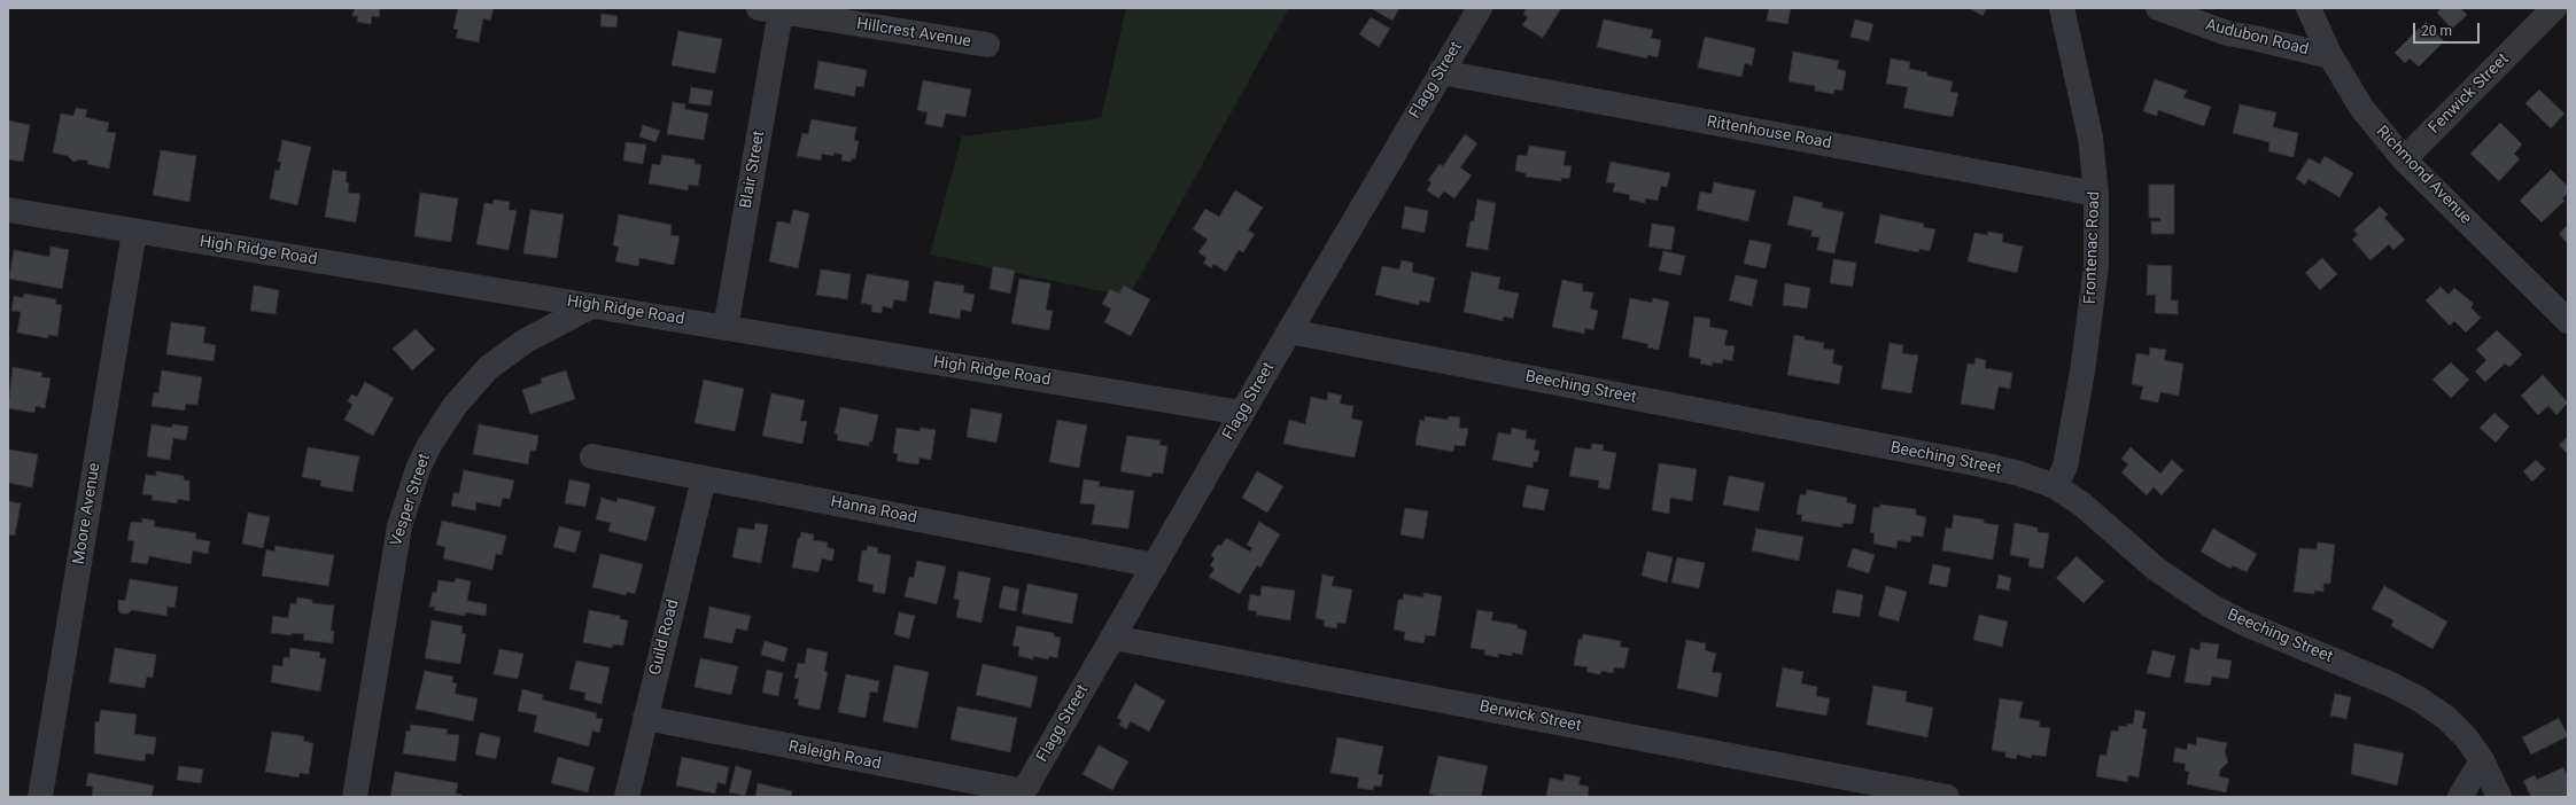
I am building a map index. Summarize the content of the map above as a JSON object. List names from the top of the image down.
{
  "streets": {
    "street": [
      "Hillcrest Avenue",
      "Audubon Road",
      "Flagg Street",
      "Fenwick Street",
      "Rittenhouse Road",
      "Blair Street",
      "Richmond Avenue",
      "Frontenac Road",
      "High Ridge Road",
      "Beeching Street",
      "Vesper Street",
      "Hanna Road",
      "Moore Avenue",
      "Guild Road",
      "Berwick Street",
      "Raleigh Road"
    ]
  },
  "crossings": [
    ["Hillcrest Avenue", "Blair Street"],
    ["Audubon Road", "Richmond Avenue"],
    ["Flagg Street", "Rittenhouse Road"],
    ["Flagg Street", "High Ridge Road"],
    ["Flagg Street", "Beeching Street"],
    ["Flagg Street", "Hanna Road"],
    ["Flagg Street", "Berwick Street"],
    ["Flagg Street", "Raleigh Road"],
    ["Fenwick Street", "Richmond Avenue"],
    ["Rittenhouse Road", "Frontenac Road"],
    ["Blair Street", "High Ridge Road"],
    ["Frontenac Road", "Beeching Street"],
    ["High Ridge Road", "Vesper Street"],
    ["High Ridge Road", "Moore Avenue"],
    ["Hanna Road", "Guild Road"],
    ["Guild Road", "Raleigh Road"]
  ],
  "scale_bar": "20 m"
}
